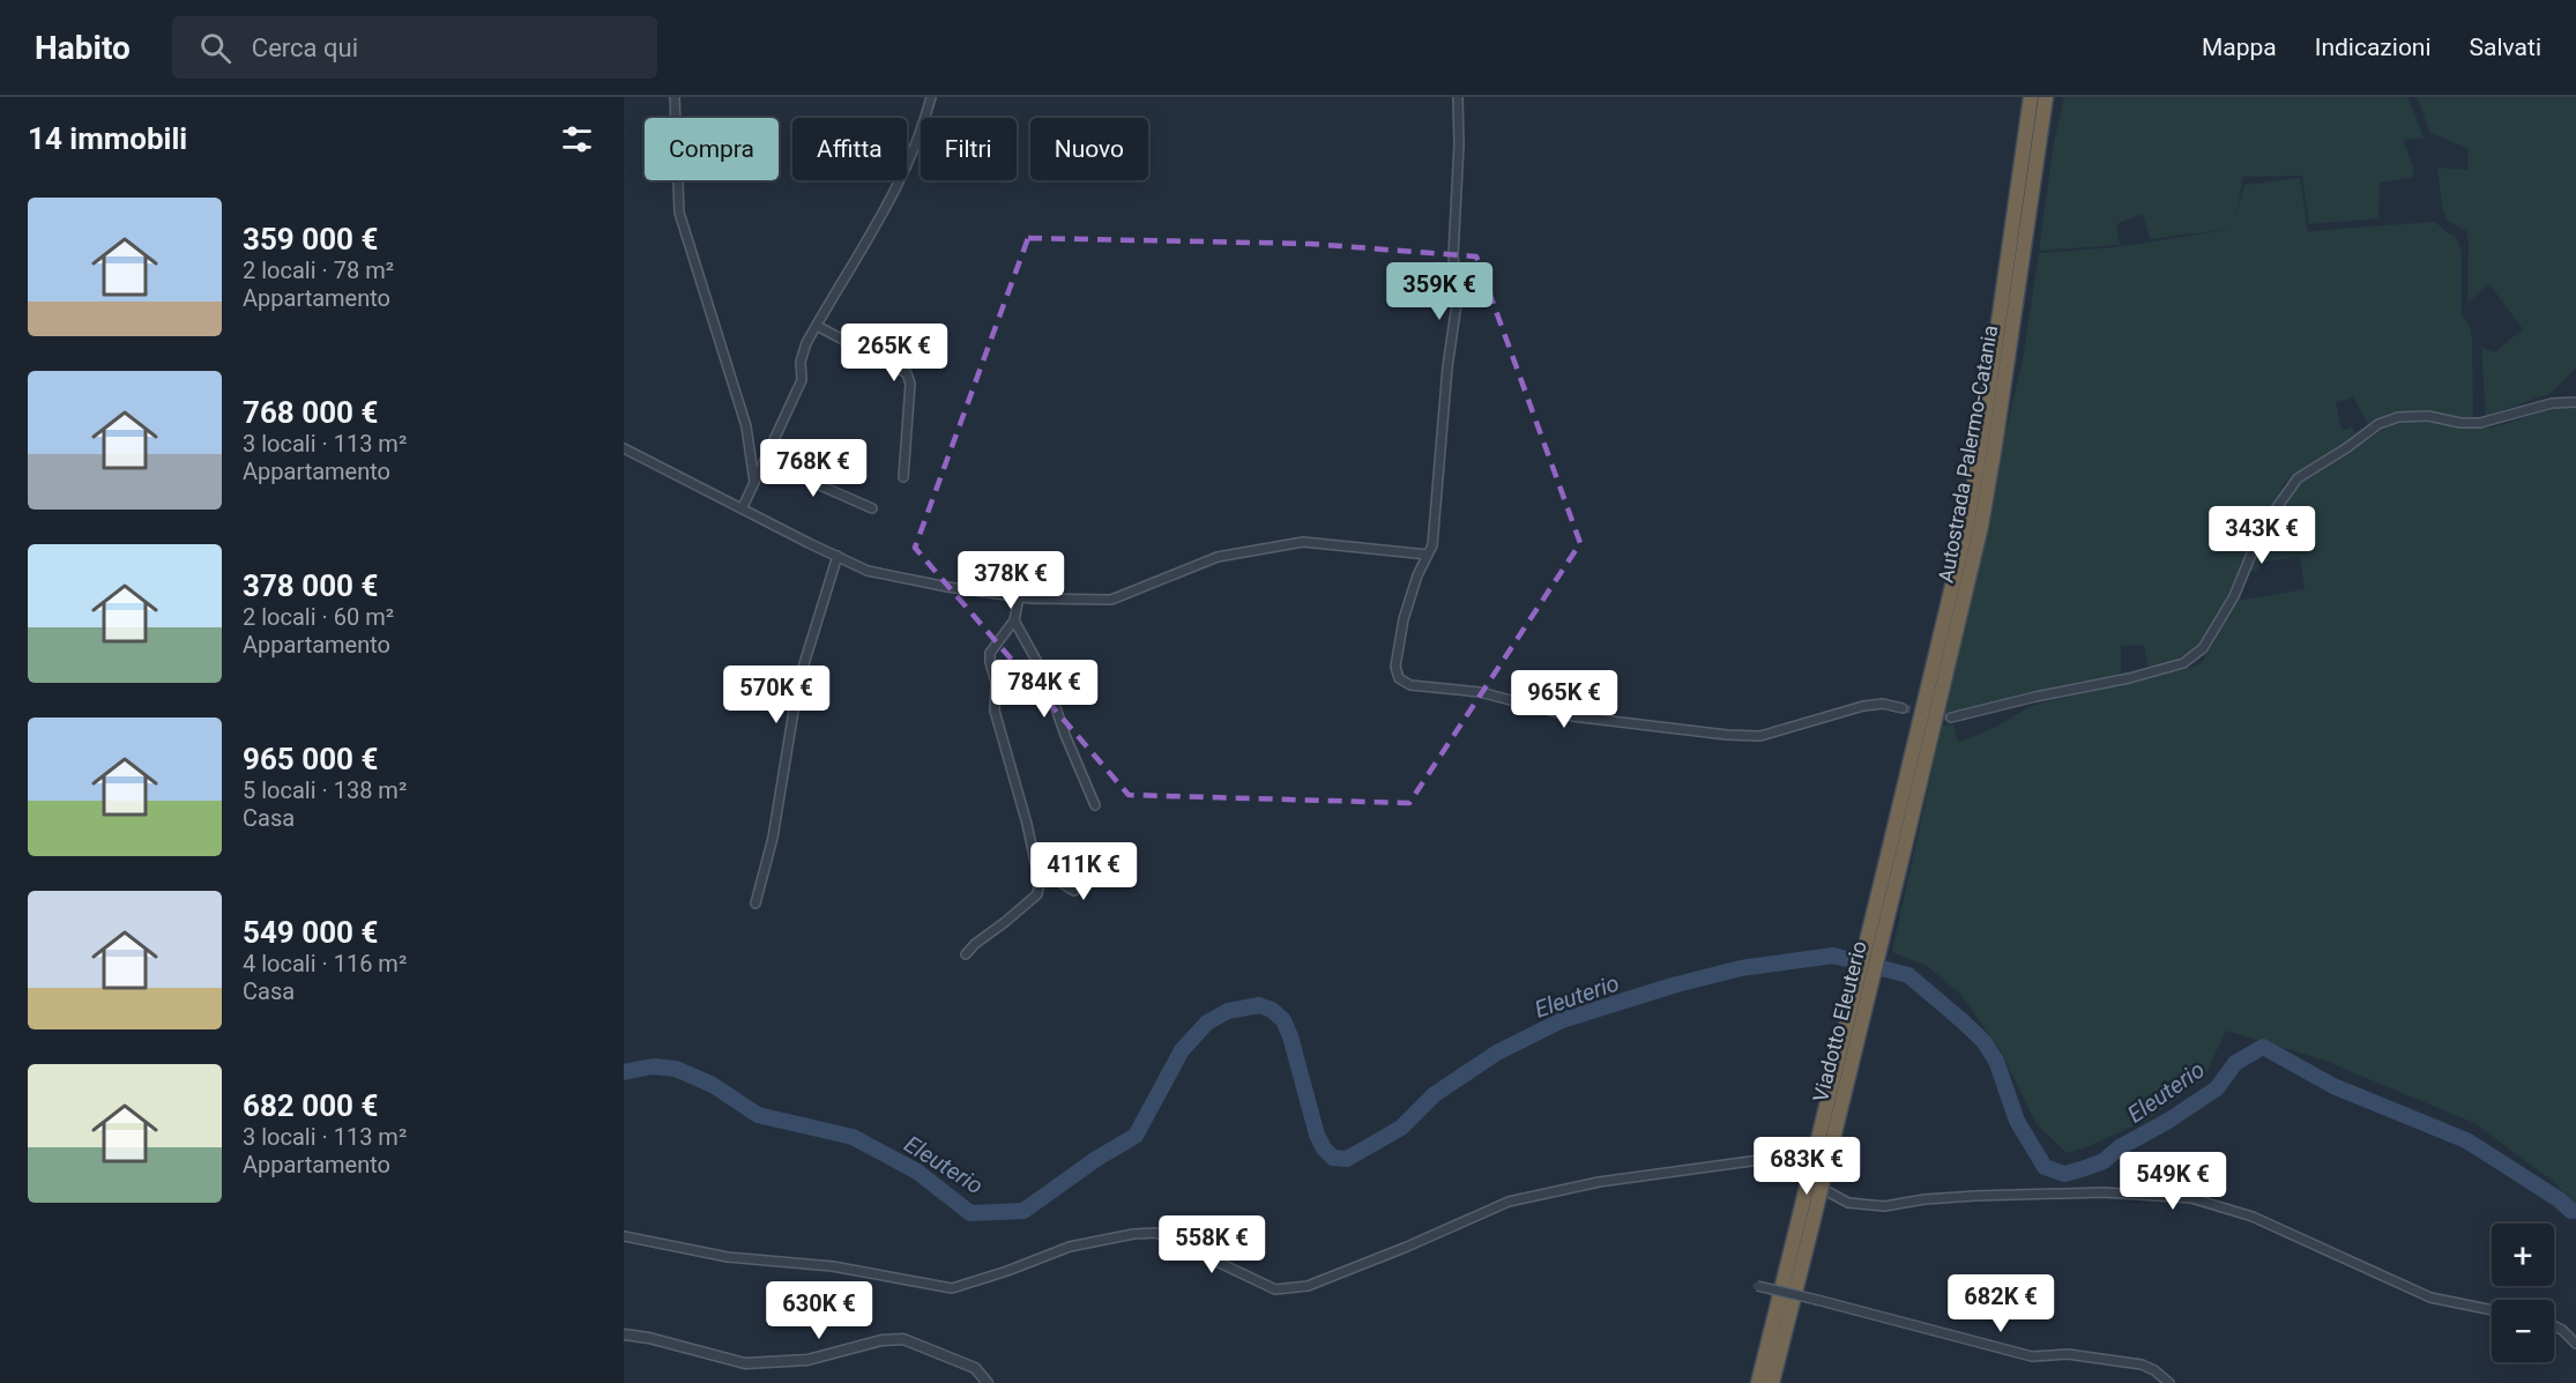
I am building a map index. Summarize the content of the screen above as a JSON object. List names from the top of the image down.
{
  "streets": {
    "highway": ["Autostrada Palermo-Catania", "Viadotto Eleuterio"]
  },
  "crossings": [
    ["Autostrada Palermo-Catania", "Viadotto Eleuterio"]
  ],
  "water": ["Eleuterio"],
  "page": {
    "header": "Habito",
    "search": "Cerca qui",
    "nav": ["Mappa", "Indicazioni", "Salvati"],
    "heading": "14 immobili",
    "chip": [
      "Compra",
      "Affitta",
      "Filtri",
      "Nuovo"
    ],
    "list": [
      {
        "name": "359 000 €",
        "note": "2 locali · 78 m² · Appartamento"
      },
      {
        "name": "768 000 €",
        "note": "3 locali · 113 m² · Appartamento"
      },
      {
        "name": "378 000 €",
        "note": "2 locali · 60 m² · Appartamento"
      },
      {
        "name": "965 000 €",
        "note": "5 locali · 138 m² · Casa"
      },
      {
        "name": "549 000 €",
        "note": "4 locali · 116 m² · Casa"
      },
      {
        "name": "682 000 €",
        "note": "3 locali · 113 m² · Appartamento"
      }
    ],
    "price": [
      "359K €",
      "265K €",
      "768K €",
      "343K €",
      "378K €",
      "784K €",
      "570K €",
      "965K €",
      "411K €",
      "683K €",
      "549K €",
      "558K €",
      "682K €",
      "630K €"
    ],
    "map_buttons": ["+", "−"]
  }
}
